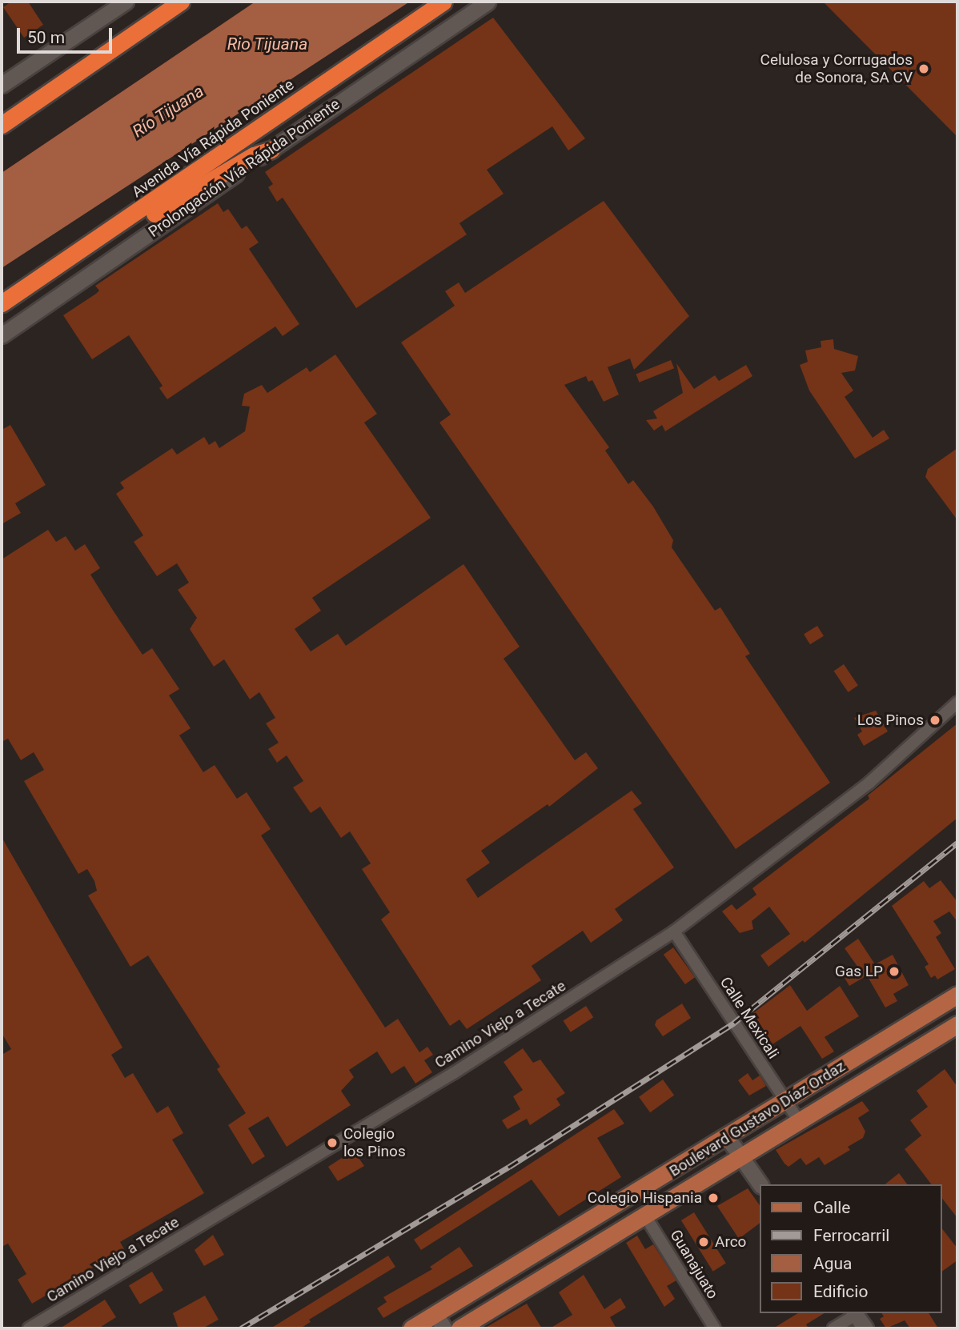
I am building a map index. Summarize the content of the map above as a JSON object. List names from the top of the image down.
{
  "streets": {
    "highway": ["Avenida Vía Rápida Poniente"],
    "main road": ["Prolongación Vía Rápida Poniente", "Boulevard Gustavo Díaz Ordaz"],
    "street": ["Calle Mexicali", "Camino Viejo a Tecate", "Guanajuato"]
  },
  "crossings": [
    ["Calle Mexicali", "Camino Viejo a Tecate"],
    ["Calle Mexicali", "Boulevard Gustavo Díaz Ordaz"],
    ["Boulevard Gustavo Díaz Ordaz", "Guanajuato"]
  ],
  "water": ["Rio Tijuana", "Río Tijuana"],
  "places": [
    "Celulosa y Corrugados de Sonora, SA CV",
    "Los Pinos",
    "Gas LP",
    "Colegio los Pinos",
    "Colegio Hispania",
    "Arco"
  ],
  "legend": [
    "Calle",
    "Ferrocarril",
    "Agua",
    "Edificio"
  ],
  "scale_bar": "50 m"
}
